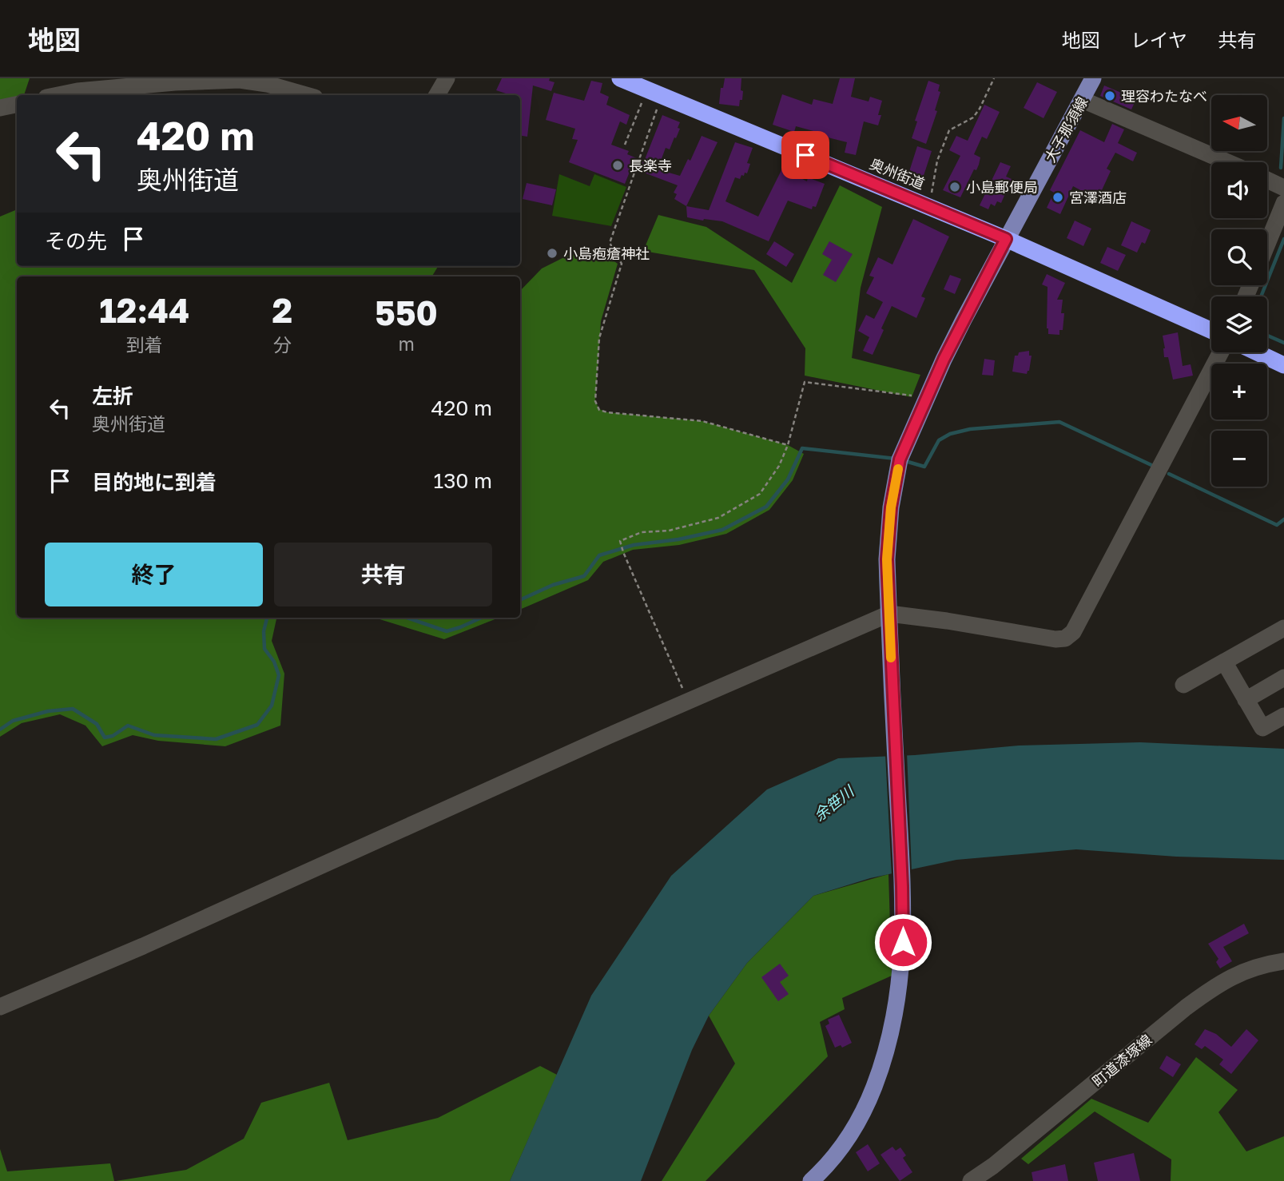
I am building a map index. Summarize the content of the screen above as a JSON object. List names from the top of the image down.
{
  "streets": {
    "highway": ["奥州街道"],
    "main road": ["大子那須線"],
    "street": ["町道漆塚線"]
  },
  "crossings": [
    ["大子那須線", "奥州街道"]
  ],
  "water": ["余笹川"],
  "places": [
    "理容わたなべ",
    "長楽寺",
    "小島郵便局",
    "宮澤酒店",
    "小島疱瘡神社"
  ],
  "north": "left",
  "page": {
    "header": "地図",
    "nav": ["地図", "レイヤ", "共有"],
    "map_buttons": ["+", "−"],
    "turn": ["420 m", "奥州街道"],
    "then": "その先",
    "eta": [
      "12:44",
      "到着",
      "2",
      "分",
      "550",
      "m"
    ],
    "list": [
      {
        "name": "左折",
        "note": "奥州街道",
        "value": "420 m"
      },
      {
        "name": "目的地に到着",
        "value": "130 m"
      }
    ],
    "buttons": ["終了", "共有"]
  }
}
